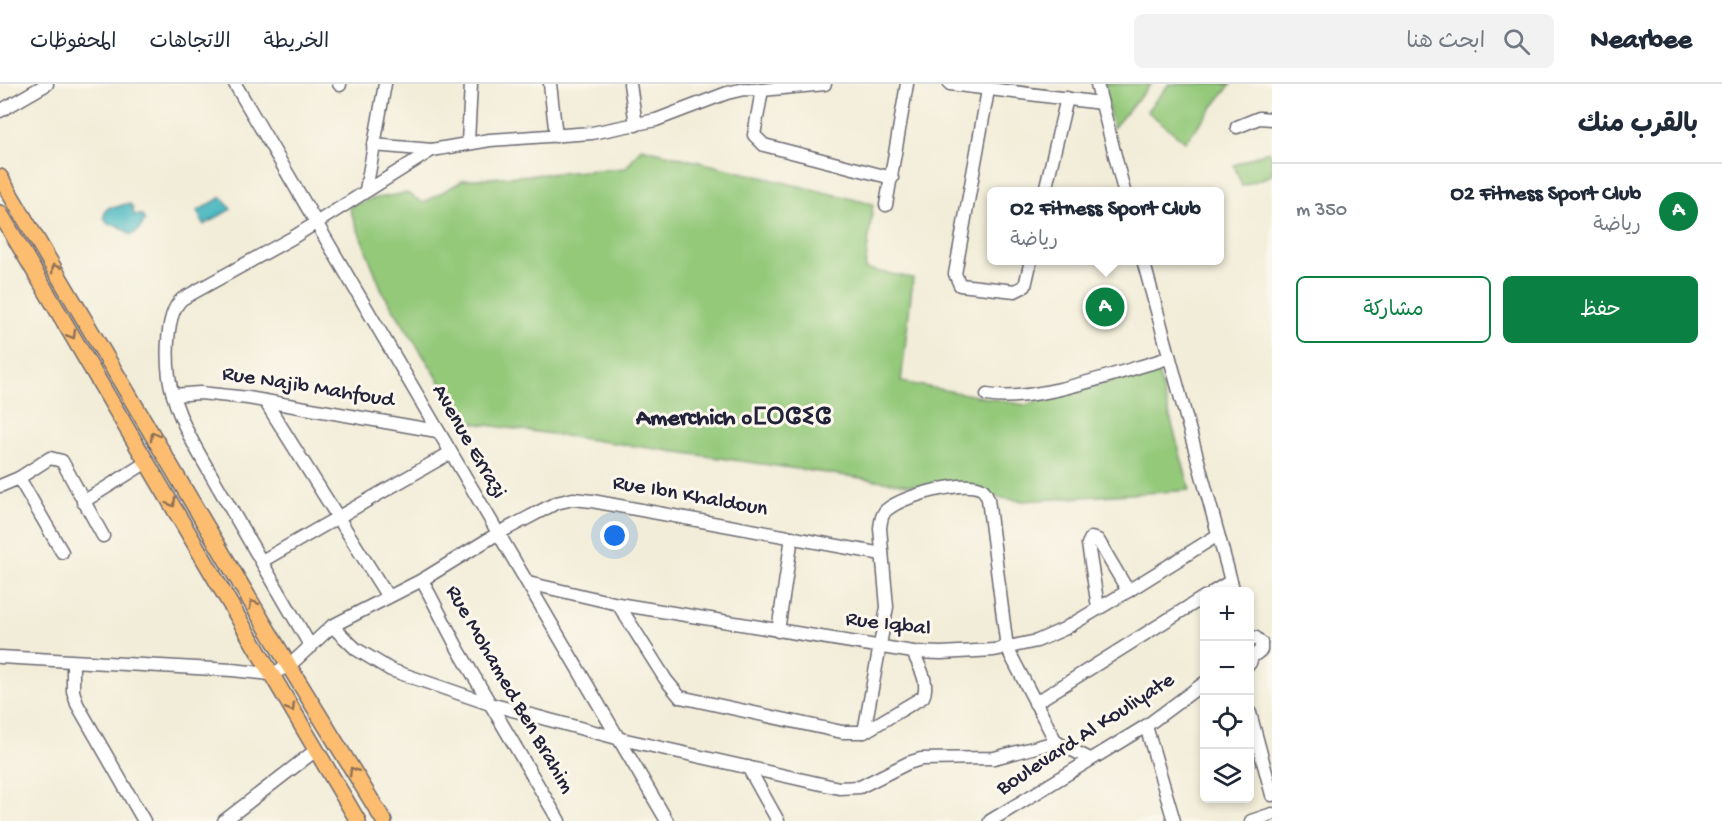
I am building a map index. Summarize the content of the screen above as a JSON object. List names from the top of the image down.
{
  "streets": {
    "street": [
      "Rue Najib Mahfoud",
      "Avenue Errazi",
      "Rue Ibn Khaldoun",
      "Rue Iqbal",
      "Rue Mohamed Ben Brahim",
      "Boulevard Al Kouliyate"
    ]
  },
  "crossings": [
    ["Rue Najib Mahfoud", "Avenue Errazi"],
    ["Avenue Errazi", "Rue Ibn Khaldoun"],
    ["Avenue Errazi", "Rue Iqbal"],
    ["Rue Ibn Khaldoun", "Rue Mohamed Ben Brahim"]
  ],
  "districts": ["Amerchich ⴰⵎⵔⵛⵉⵛ"],
  "page": {
    "header": "Nearbee",
    "search": "ابحث هنا",
    "nav": ["الخريطة", "الاتجاهات", "المحفوظات"],
    "heading": "بالقرب منك",
    "list": [
      {
        "mark": "A",
        "name": "O2 Fitness Sport Club",
        "note": "رياضة",
        "value": "350 m"
      }
    ],
    "popup": ["O2 Fitness Sport Club", "رياضة"],
    "buttons": ["حفظ", "مشاركة"],
    "pins": "A",
    "map_buttons": ["+", "−"]
  }
}
